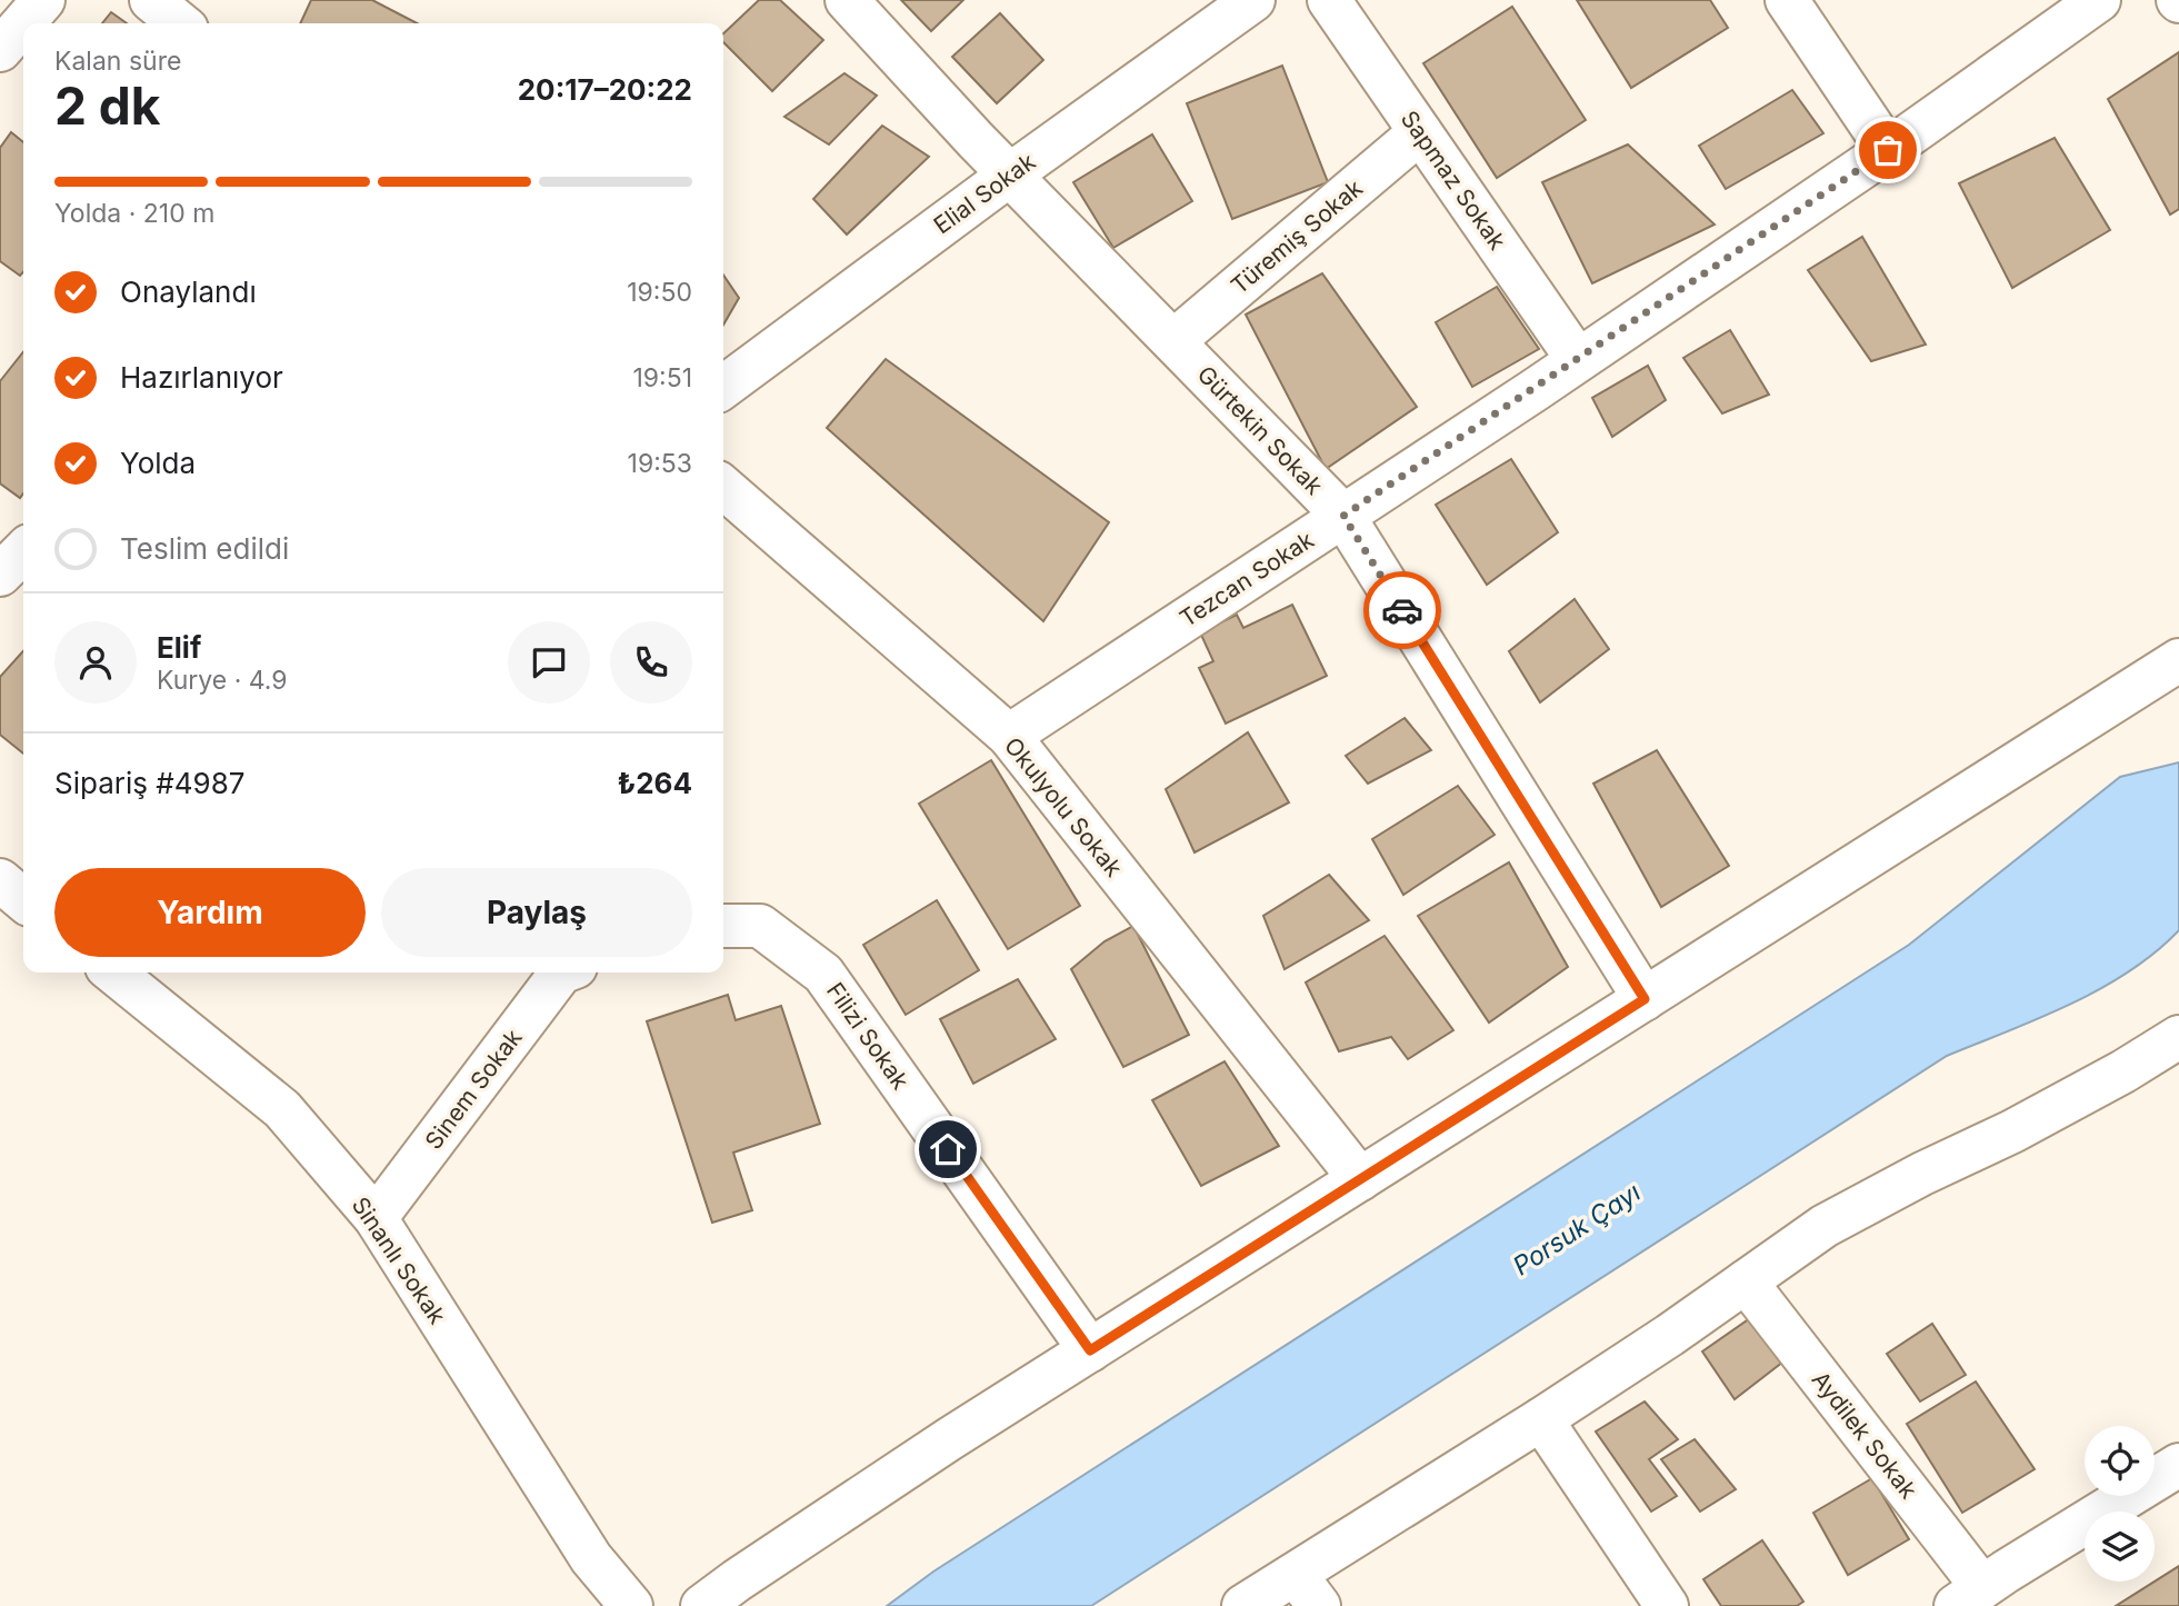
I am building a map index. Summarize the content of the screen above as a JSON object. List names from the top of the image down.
{
  "streets": {
    "street": [
      "Sapmaz Sokak",
      "Elial Sokak",
      "Türemiş Sokak",
      "Gürtekin Sokak",
      "Tezcan Sokak",
      "Okulyolu Sokak",
      "Filizi Sokak",
      "Sinem Sokak",
      "Sinanlı Sokak",
      "Aydilek Sokak"
    ]
  },
  "crossings": [
    ["Sapmaz Sokak", "Türemiş Sokak"],
    ["Sapmaz Sokak", "Tezcan Sokak"],
    ["Elial Sokak", "Gürtekin Sokak"],
    ["Türemiş Sokak", "Gürtekin Sokak"],
    ["Gürtekin Sokak", "Tezcan Sokak"],
    ["Tezcan Sokak", "Okulyolu Sokak"],
    ["Sinem Sokak", "Sinanlı Sokak"]
  ],
  "water": ["Porsuk Çayı"],
  "page": {
    "heading": ["2 dk", "Kalan süre", "20:17–20:22"],
    "panel": [
      "Elif",
      "Kurye · 4.9",
      "Sipariş #4987",
      "₺264"
    ],
    "bar": "Yolda · 210 m",
    "list": [
      ["Onaylandı", "19:50"],
      ["Hazırlanıyor", "19:51"],
      ["Yolda", "19:53"],
      "Teslim edildi"
    ],
    "buttons": ["Yardım", "Paylaş"]
  }
}
